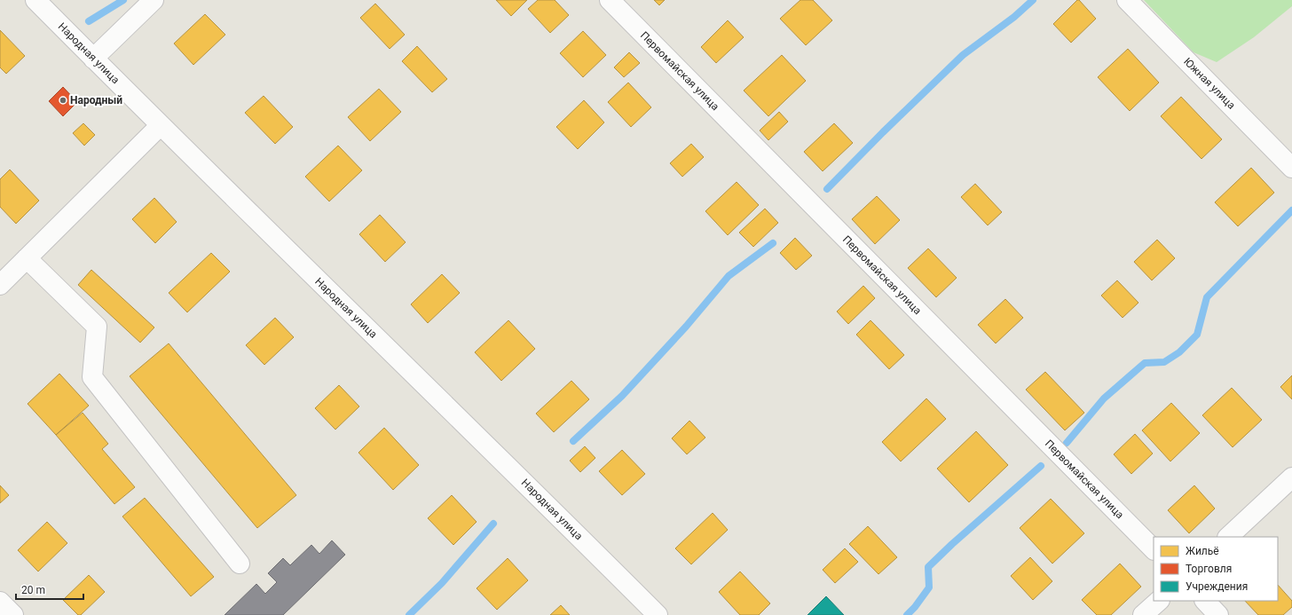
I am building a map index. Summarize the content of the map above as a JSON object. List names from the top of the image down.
{
  "streets": {
    "street": ["Народная улица", "Первомайская улица", "Южная улица"]
  },
  "places": ["Народный"],
  "legend": ["Жильё", "Торговля", "Учреждения"],
  "scale_bar": "20 m"
}
